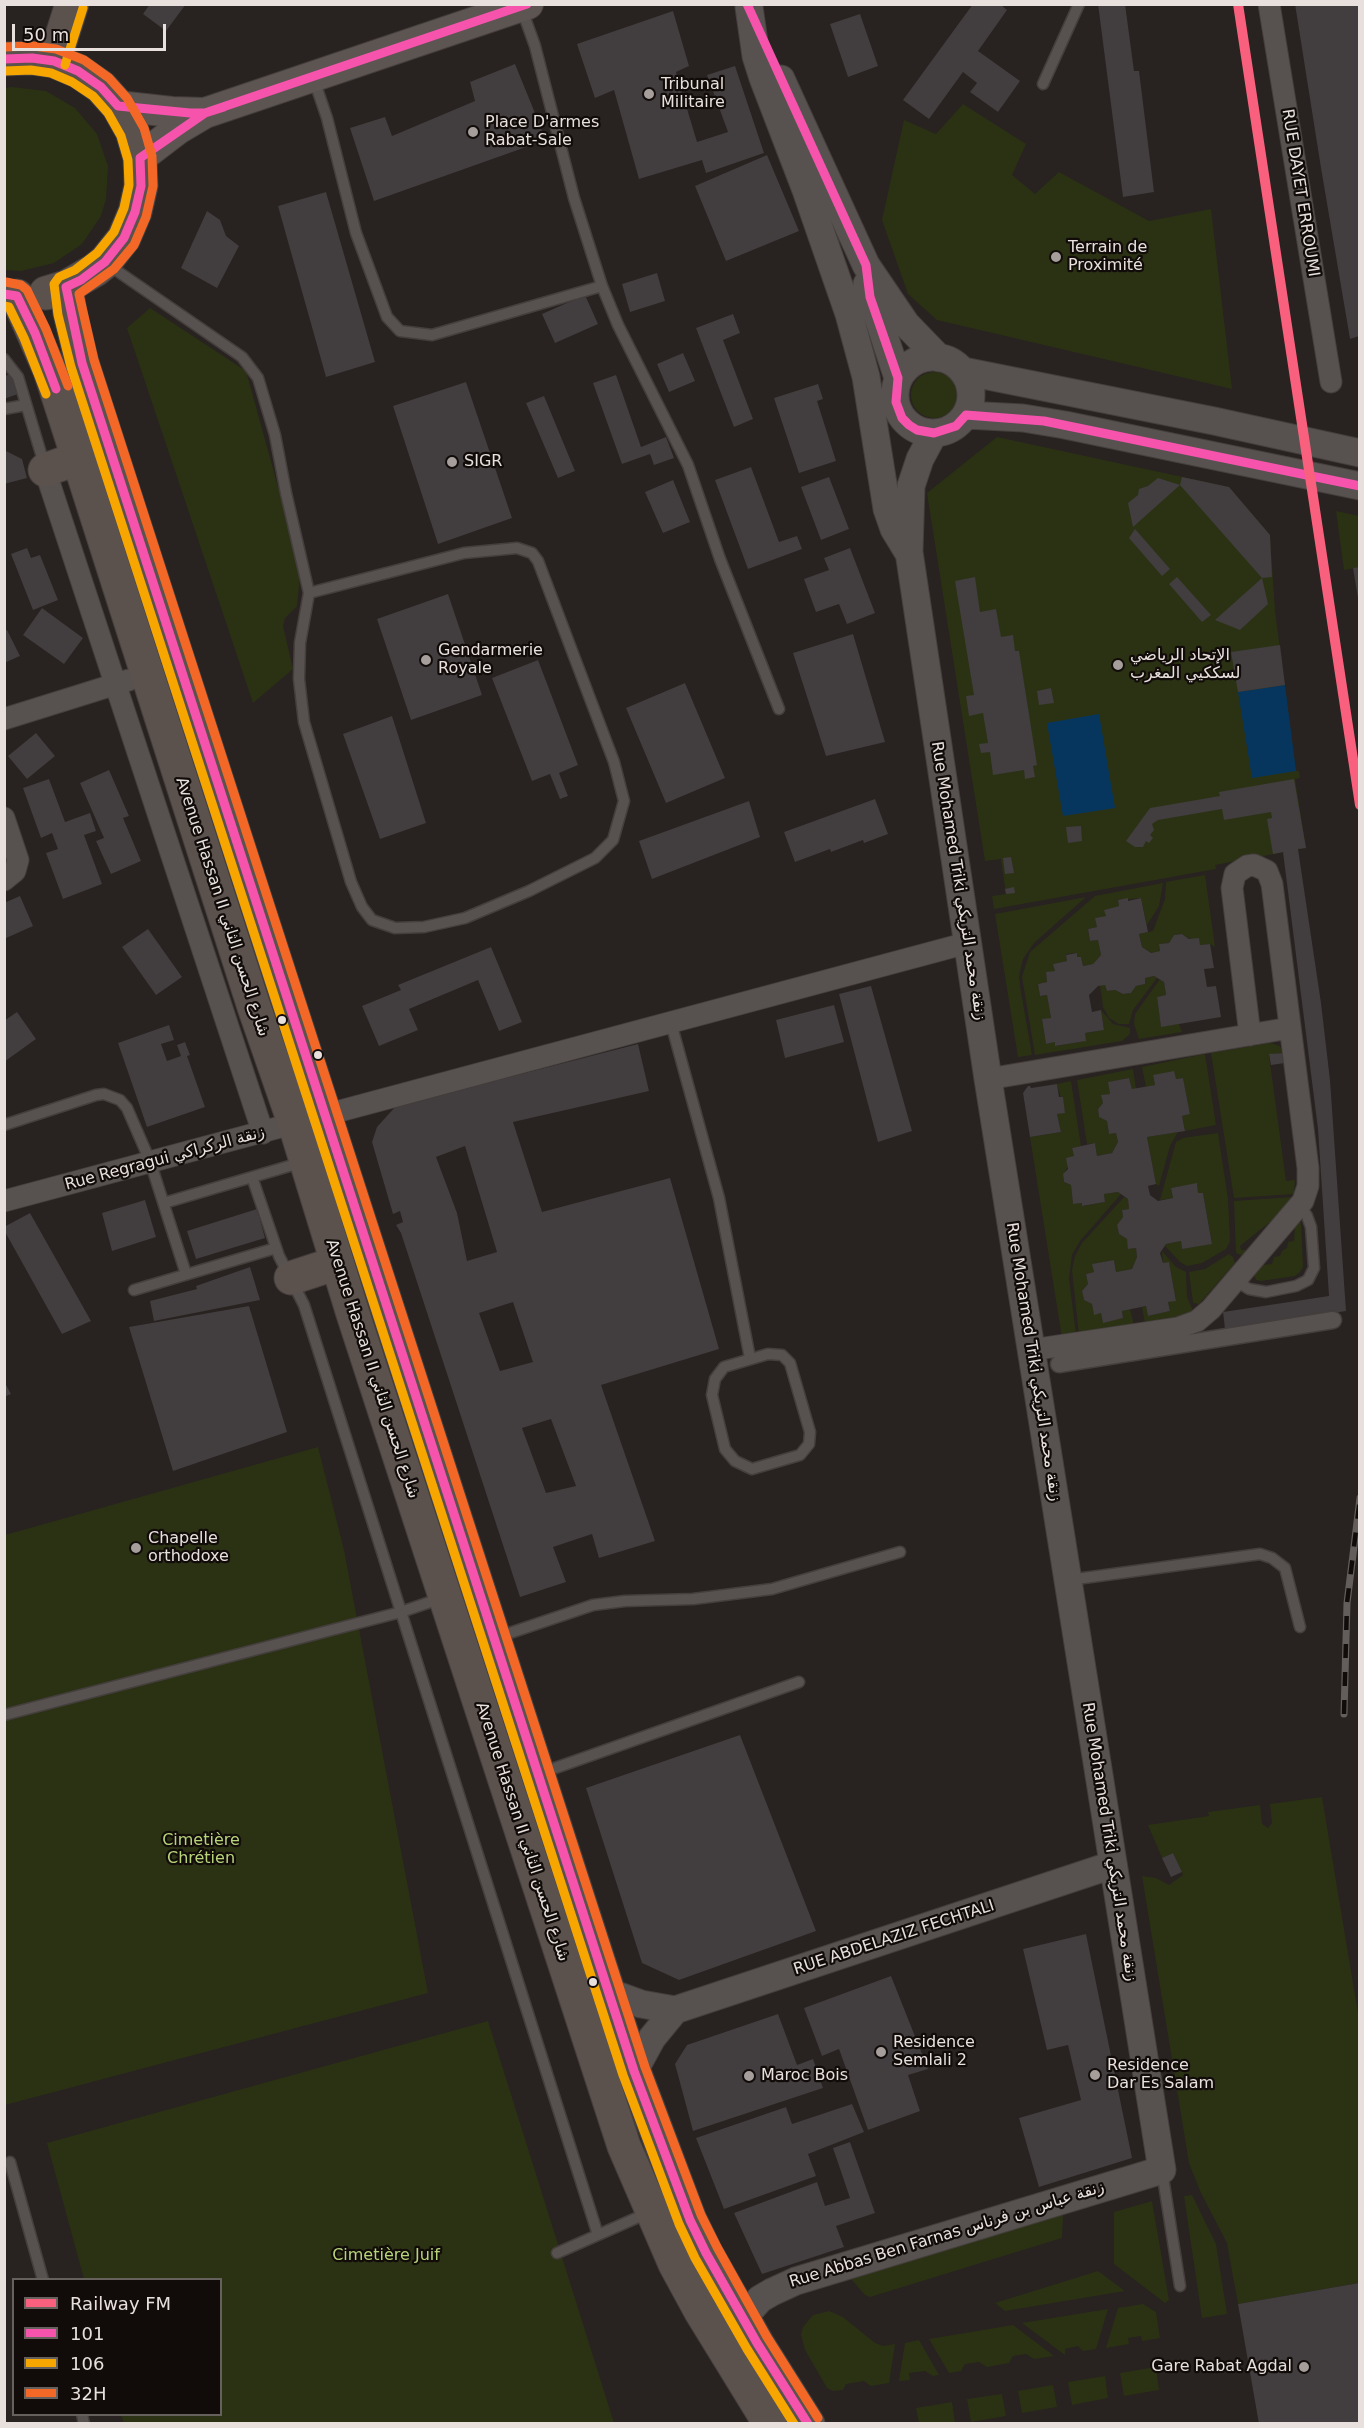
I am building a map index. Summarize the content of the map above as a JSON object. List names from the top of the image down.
{
  "streets": {
    "main road": ["Avenue Hassan II شارع الحسن الثاني"],
    "street": [
      "RUE DAYET ERROUMI",
      "Rue Mohamed Triki زنقة محمد التريكي",
      "Rue Regragui زنقة الركراكي",
      "RUE ABDELAZIZ FECHTALI",
      "Rue Abbas Ben Farnas زنقة عباس بن فرناس"
    ]
  },
  "crossings": [
    ["Rue Mohamed Triki زنقة محمد التريكي", "Rue Regragui زنقة الركراكي"],
    ["Rue Mohamed Triki زنقة محمد التريكي", "RUE ABDELAZIZ FECHTALI"],
    ["Rue Mohamed Triki زنقة محمد التريكي", "Rue Abbas Ben Farnas زنقة عباس بن فرناس"],
    ["Avenue Hassan II شارع الحسن الثاني", "Rue Regragui زنقة الركراكي"],
    ["Avenue Hassan II شارع الحسن الثاني", "Rue Abbas Ben Farnas زنقة عباس بن فرناس"]
  ],
  "parks": ["Cimetière Chrétien", "Cimetière Juif"],
  "places": [
    "Tribunal Militaire",
    "Place D'armes Rabat-Sale",
    "Terrain de Proximité",
    "SIGR",
    "Gendarmerie Royale",
    "الإتحاد الرياضي لسككيي المغرب",
    "Chapelle orthodoxe",
    "Residence Semlali 2",
    "Residence Dar Es Salam",
    "Maroc Bois",
    "Gare Rabat Agdal"
  ],
  "lines": [
    "rail line FM",
    "transit line 101",
    "transit line 106",
    "transit line 32H"
  ],
  "legend": [
    "Railway FM",
    "101",
    "106",
    "32H"
  ],
  "scale_bar": "50 m"
}
